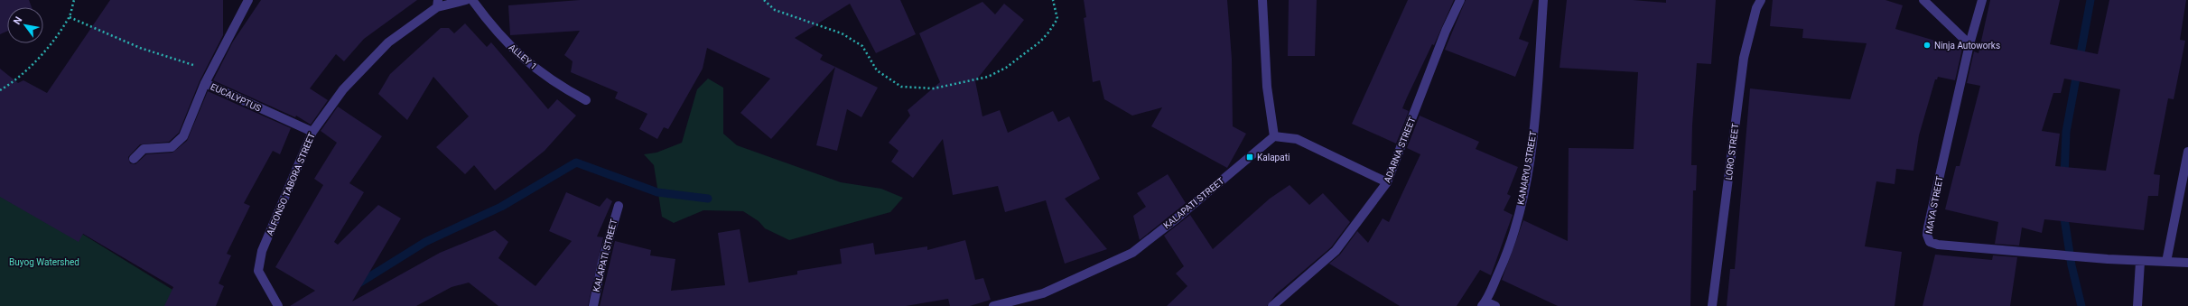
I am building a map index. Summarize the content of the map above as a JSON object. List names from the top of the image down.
{
  "streets": {
    "street": [
      "ALLEY 1",
      "EUCALYPTUS",
      "ADARNA STREET",
      "LORO STREET",
      "KANARYU STREET",
      "ALFONSO TABORA STREET",
      "KALAPATI STREET",
      "MAYA STREET"
    ]
  },
  "crossings": [
    ["EUCALYPTUS", "ALFONSO TABORA STREET"]
  ],
  "parks": ["Buyog Watershed"],
  "places": {
    "other": ["Ninja Autoworks"],
    "transit": ["Kalapati"]
  },
  "north": "top left"
}
